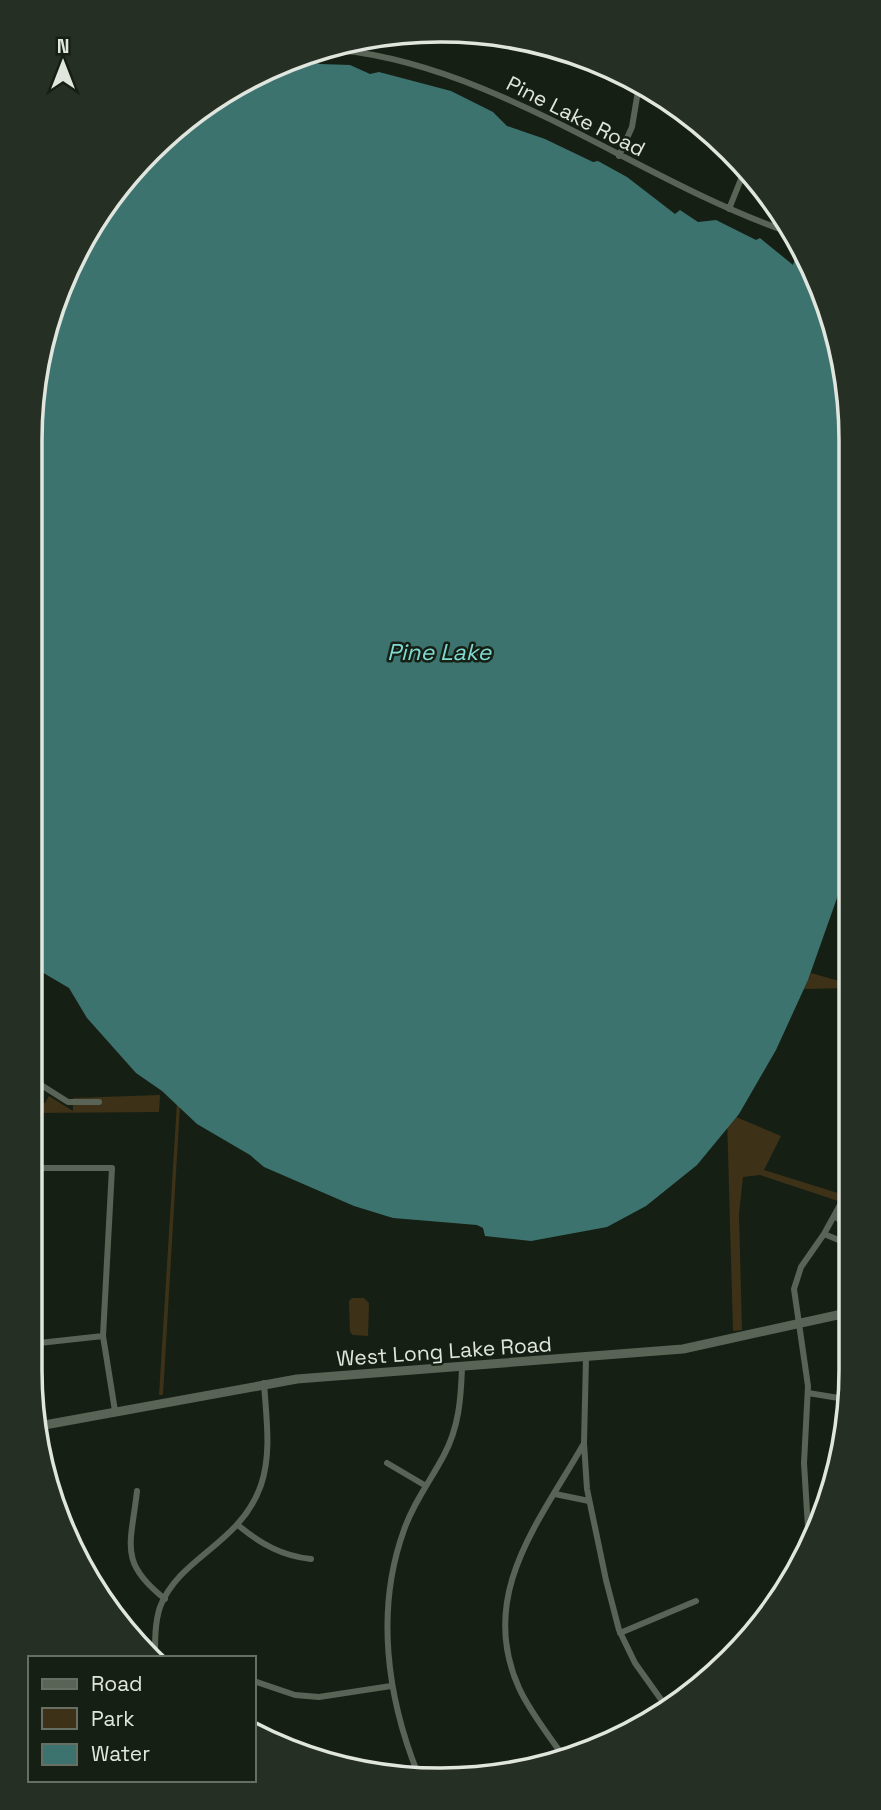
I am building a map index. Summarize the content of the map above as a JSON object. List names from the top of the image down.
{
  "streets": {
    "main road": ["West Long Lake Road"],
    "street": ["Pine Lake Road"]
  },
  "water": ["Pine Lake"],
  "legend": ["Road", "Park", "Water"],
  "north": "top"
}
